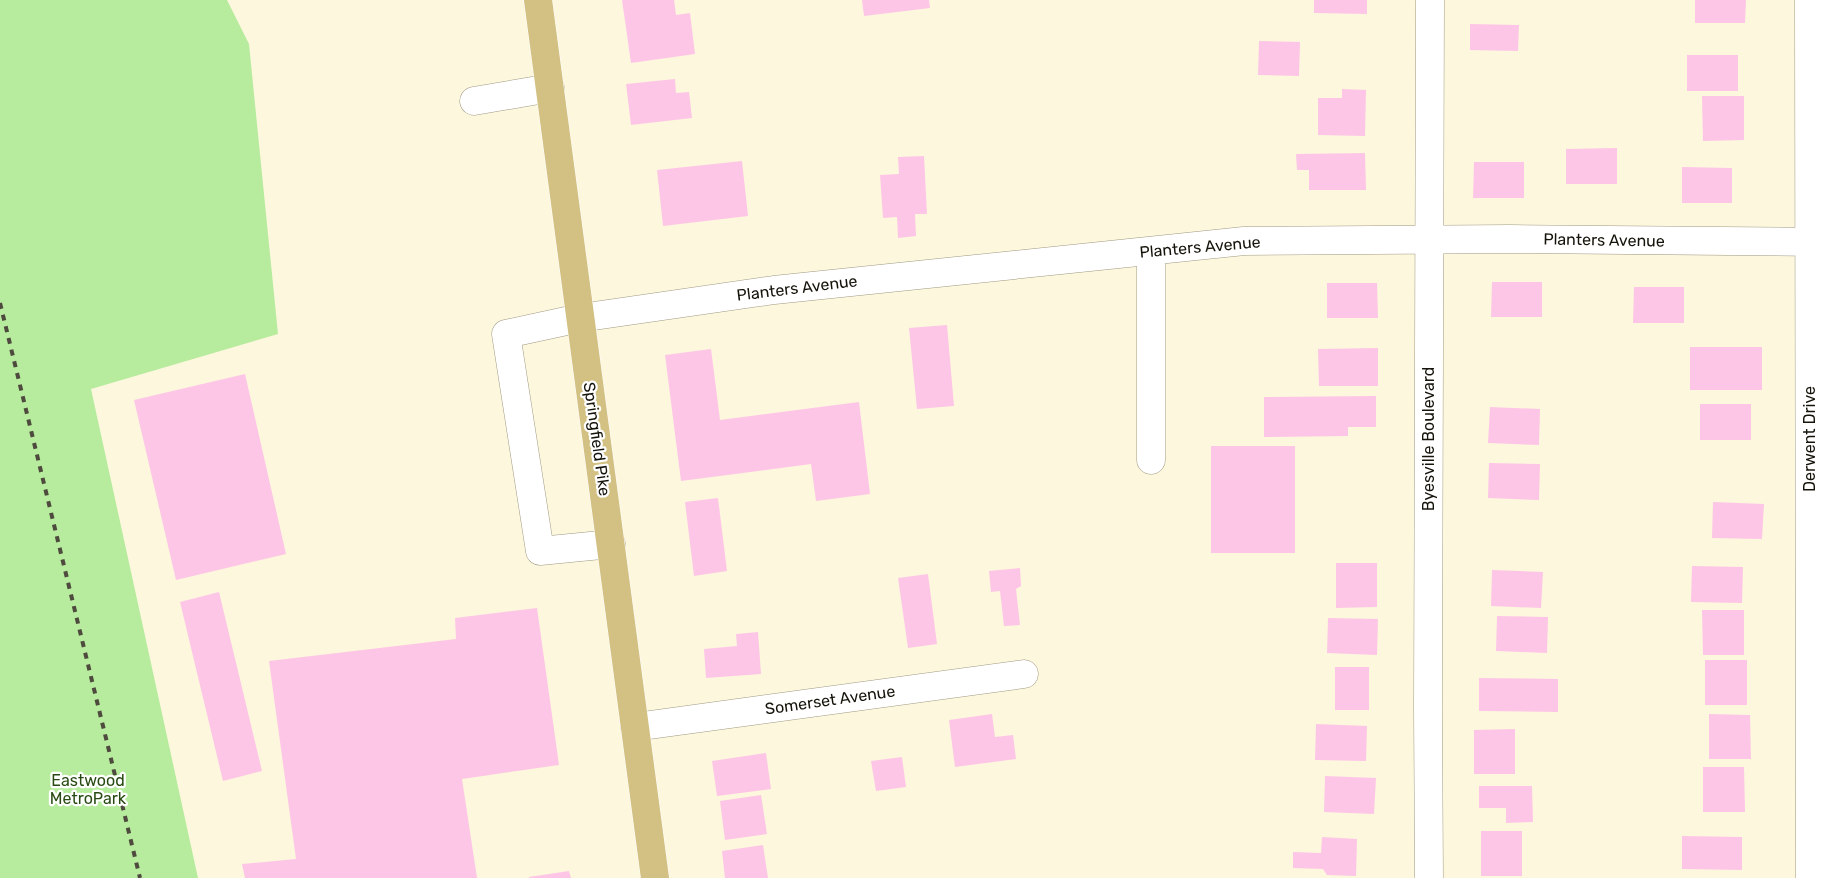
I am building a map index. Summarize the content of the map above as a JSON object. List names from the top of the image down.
{
  "streets": {
    "main road": ["Springfield Pike"],
    "street": [
      "Planters Avenue",
      "Byesville Boulevard",
      "Derwent Drive",
      "Somerset Avenue"
    ]
  },
  "crossings": [
    ["Planters Avenue", "Springfield Pike"],
    ["Planters Avenue", "Byesville Boulevard"],
    ["Planters Avenue", "Derwent Drive"],
    ["Springfield Pike", "Somerset Avenue"]
  ],
  "parks": ["Eastwood MetroPark"]
}
